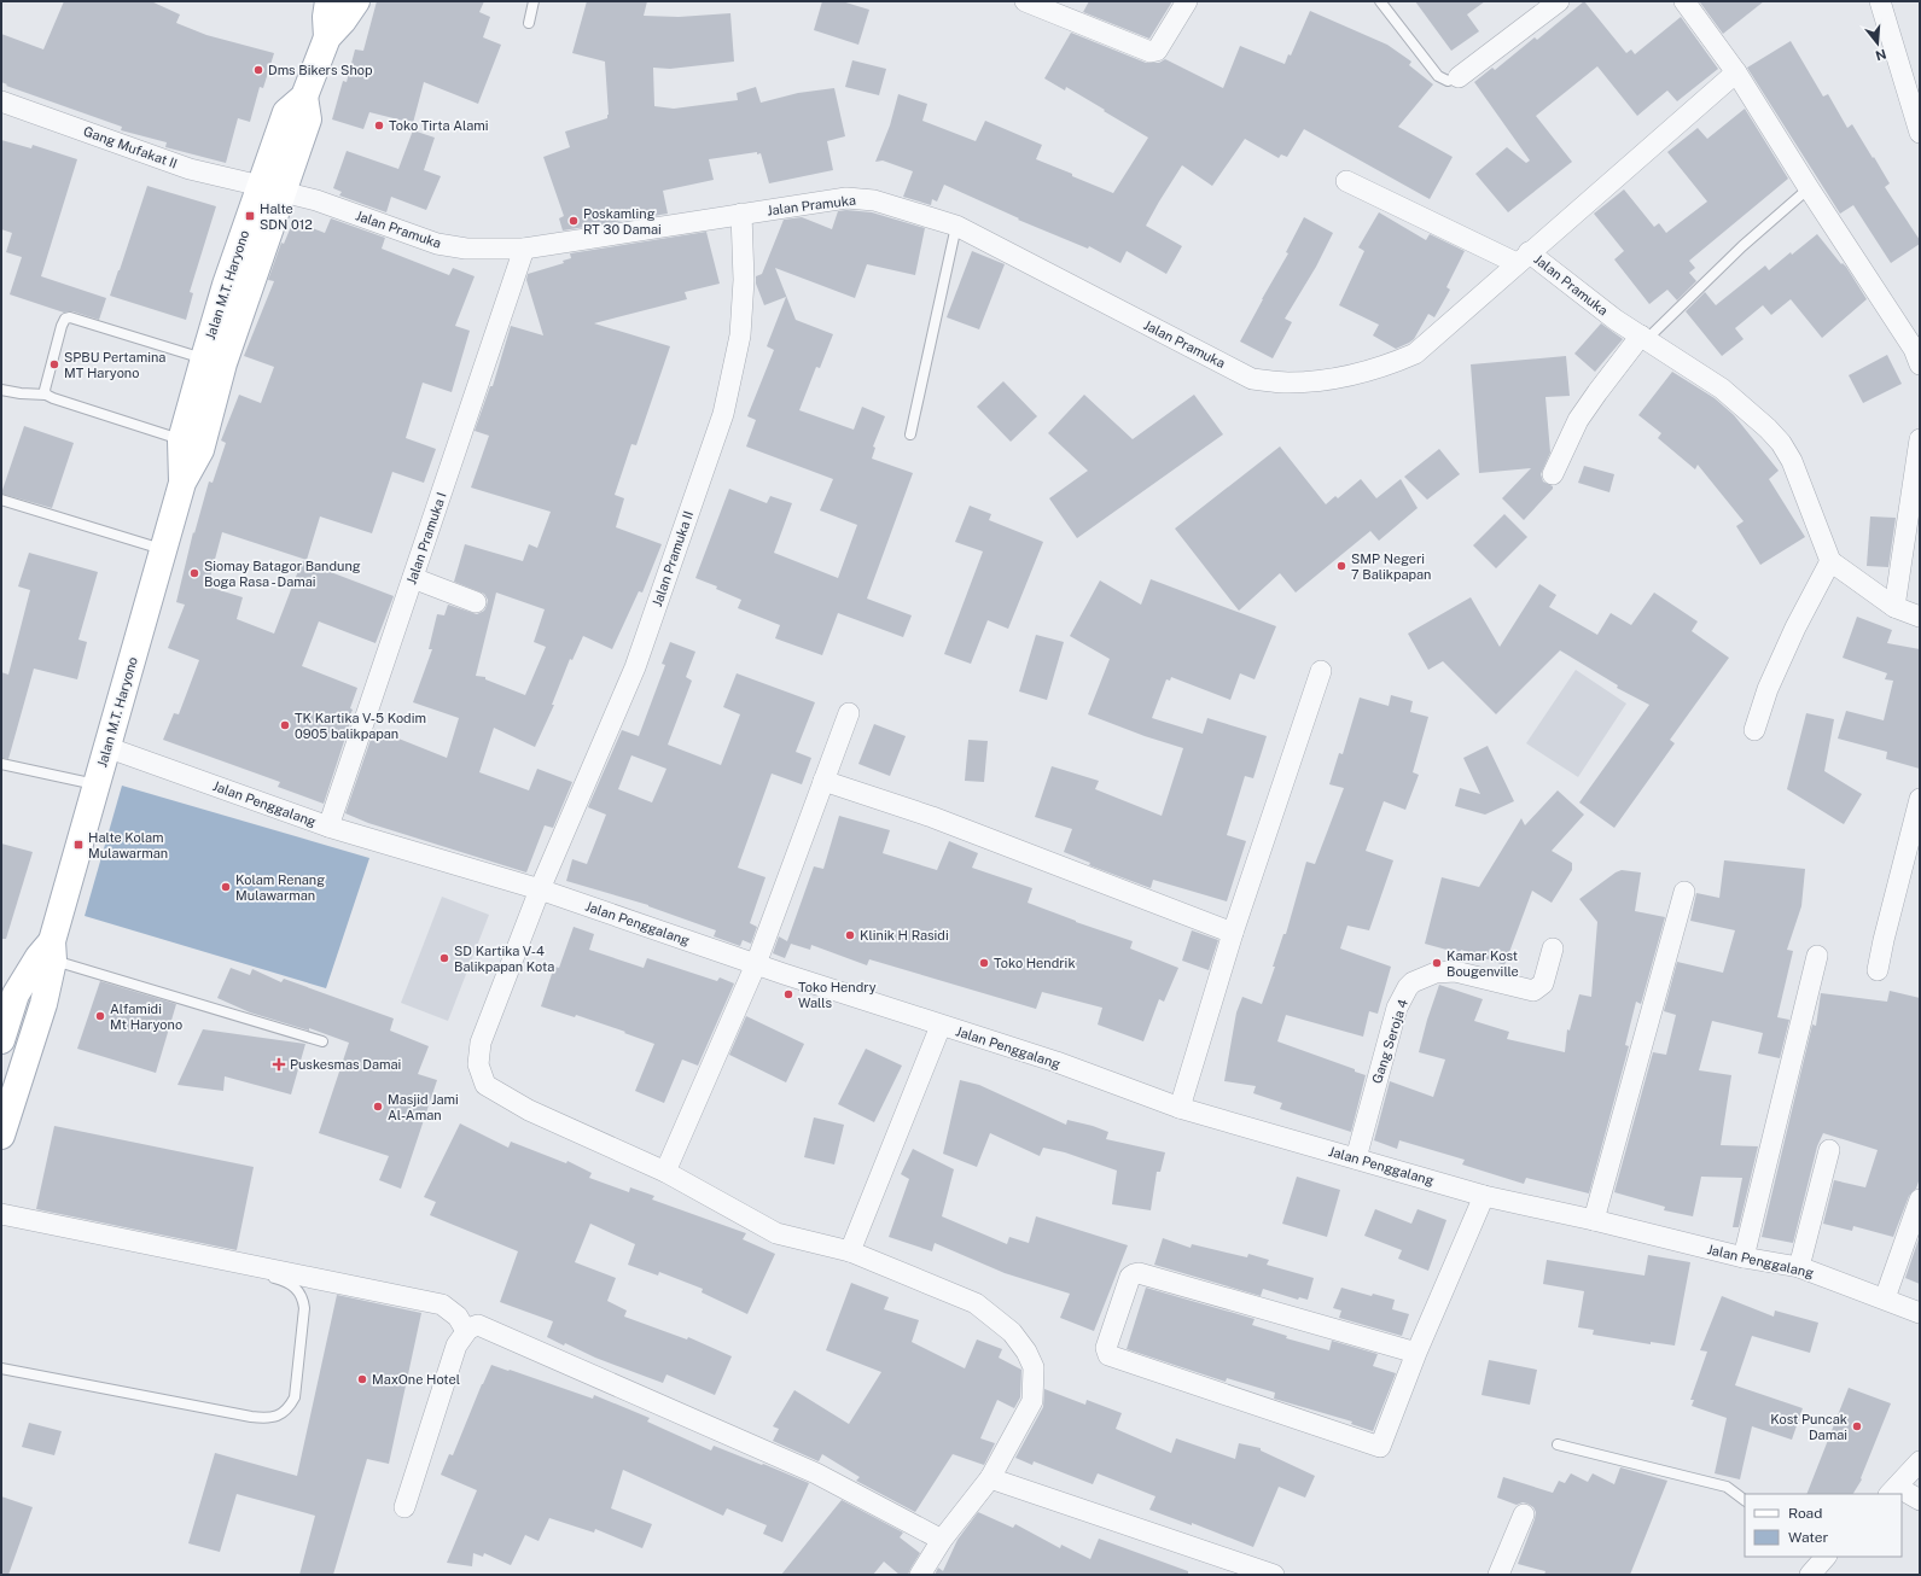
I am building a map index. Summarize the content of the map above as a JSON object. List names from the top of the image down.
{
  "streets": {
    "main road": ["Jalan M.T. Haryono"],
    "street": [
      "Gang Mufakat II",
      "Jalan Pramuka",
      "Jalan Pramuka I",
      "Jalan Pramuka II",
      "Jalan Penggalang",
      "Gang Seroja 4"
    ]
  },
  "crossings": [
    ["Gang Mufakat II", "Jalan Pramuka"],
    ["Gang Mufakat II", "Jalan M.T. Haryono"],
    ["Jalan Pramuka", "Jalan M.T. Haryono"],
    ["Jalan Pramuka", "Jalan Pramuka I"],
    ["Jalan Pramuka", "Jalan Pramuka II"],
    ["Jalan M.T. Haryono", "Jalan Penggalang"],
    ["Jalan Pramuka I", "Jalan Penggalang"],
    ["Jalan Pramuka II", "Jalan Penggalang"],
    ["Jalan Penggalang", "Gang Seroja 4"]
  ],
  "places": {
    "other": [
      "Dms Bikers Shop",
      "Toko Tirta Alami",
      "Poskamling RT 30 Damai",
      "SPBU Pertamina MT Haryono",
      "SMP Negeri 7 Balikpapan",
      "Siomay Batagor Bandung Boga Rasa - Damai",
      "TK Kartika V-5 Kodim 0905 balikpapan",
      "Kolam Renang Mulawarman",
      "Klinik H Rasidi",
      "SD Kartika V-4 Balikpapan Kota",
      "Toko Hendrik",
      "Kamar Kost Bougenville",
      "Toko Hendry Walls",
      "Alfamidi Mt Haryono",
      "Masjid Jami Al-Aman",
      "MaxOne Hotel",
      "Kost Puncak Damai"
    ],
    "transit": ["Halte SDN 012", "Halte Kolam Mulawarman"],
    "health": ["Puskesmas Damai"]
  },
  "legend": ["Road", "Water"],
  "north": "bottom"
}
